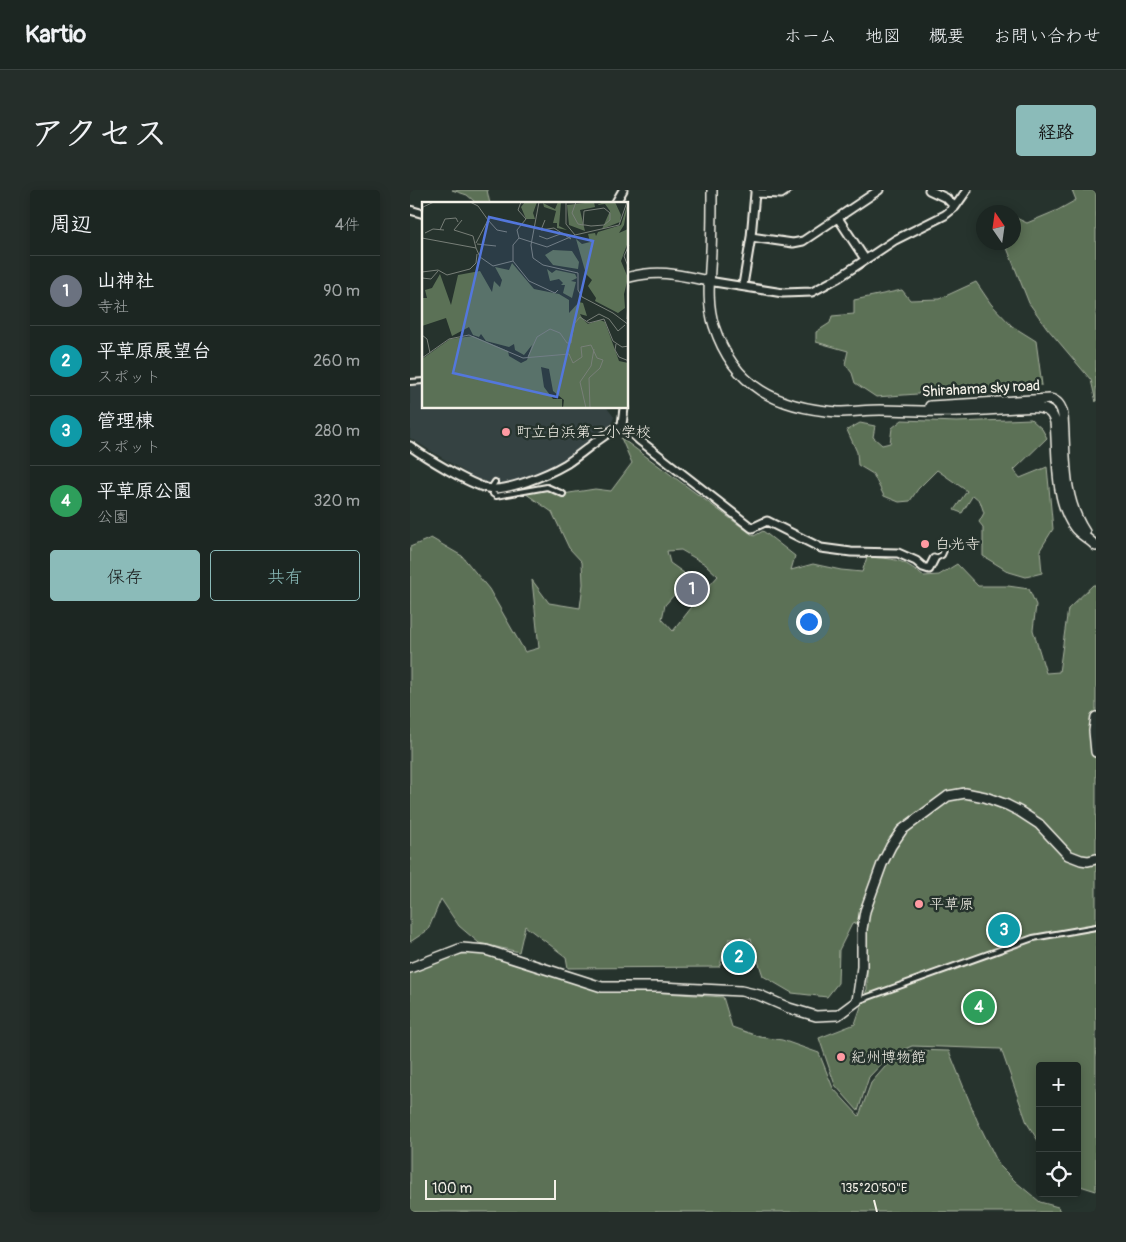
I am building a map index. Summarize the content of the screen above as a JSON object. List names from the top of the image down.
{
  "streets": {
    "street": ["Shirahama sky road"]
  },
  "places": [
    "町立白浜第二小学校",
    "白光寺",
    "平草原",
    "紀州博物館"
  ],
  "scale_bar": "100 m",
  "north": "top",
  "page": {
    "header": "Kartio",
    "nav": [
      "ホーム",
      "地図",
      "概要",
      "お問い合わせ"
    ],
    "title": "アクセス",
    "buttons": [
      "経路",
      ["保存", "共有"]
    ],
    "heading": ["周辺", "4件"],
    "list": [
      {
        "mark": "1",
        "name": "山神社",
        "note": "寺社",
        "value": "90 m"
      },
      {
        "mark": "2",
        "name": "平草原展望台",
        "note": "スポット",
        "value": "260 m"
      },
      {
        "mark": "3",
        "name": "管理棟",
        "note": "スポット",
        "value": "280 m"
      },
      {
        "mark": "4",
        "name": "平草原公園",
        "note": "公園",
        "value": "320 m"
      }
    ],
    "pins": [
      "1",
      "3",
      "2",
      "4"
    ],
    "map_buttons": ["+", "−"],
    "scale": "100 m"
  },
  "coordinates": ["135°20'50\"E"]
}
